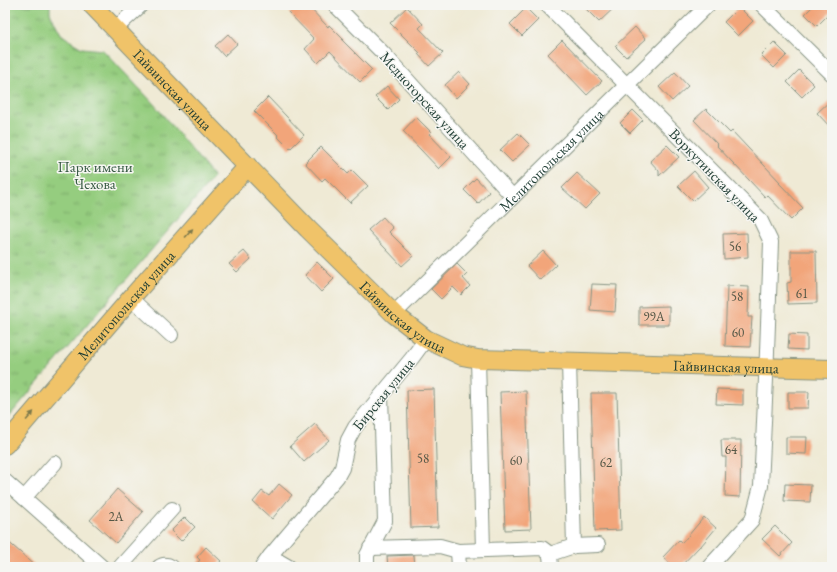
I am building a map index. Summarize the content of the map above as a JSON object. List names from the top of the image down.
{
  "streets": {
    "main road": ["Гайвинская улица", "Мелитопольская улица"],
    "street": ["Медногорская улица", "Воркутинская улица", "Бирская улица"]
  },
  "crossings": [
    ["Гайвинская улица", "Мелитопольская улица"],
    ["Гайвинская улица", "Воркутинская улица"],
    ["Гайвинская улица", "Бирская улица"],
    ["Медногорская улица", "Мелитопольская улица"],
    ["Мелитопольская улица", "Воркутинская улица"]
  ],
  "one_way": ["Мелитопольская улица"],
  "parks": ["Парк имени Чехова"],
  "house_numbers": [
    "56",
    "61",
    "58",
    "99А",
    "60",
    "64",
    "58",
    "60",
    "62",
    "2А"
  ]
}
